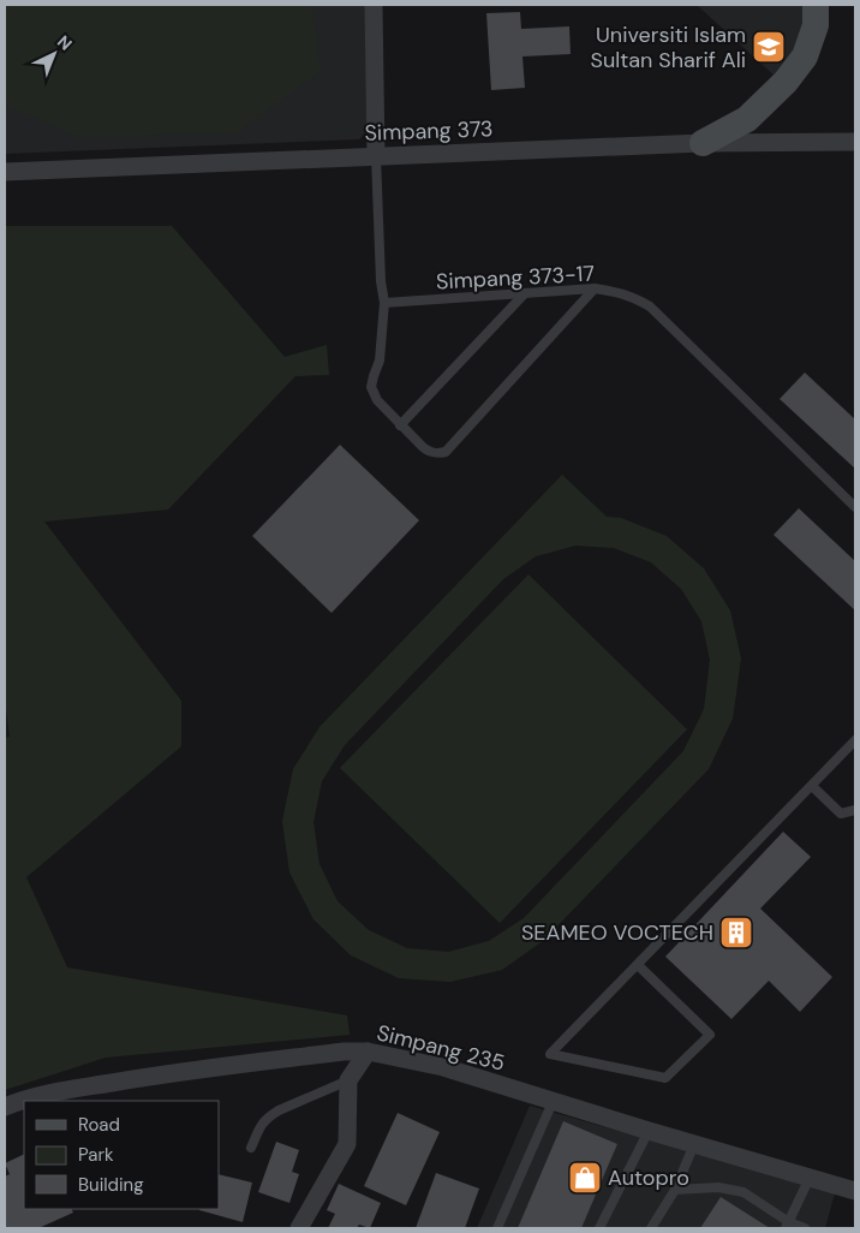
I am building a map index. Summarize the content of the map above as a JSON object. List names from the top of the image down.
{
  "streets": {
    "street": ["Simpang 373", "Simpang 235"],
    "lane": ["Simpang 373-17"]
  },
  "places": {
    "school or university": ["Universiti Islam Sultan Sharif Ali"],
    "building": ["SEAMEO VOCTECH"],
    "shop": ["Autopro"]
  },
  "legend": ["Road", "Park", "Building"],
  "north": "top right"
}
